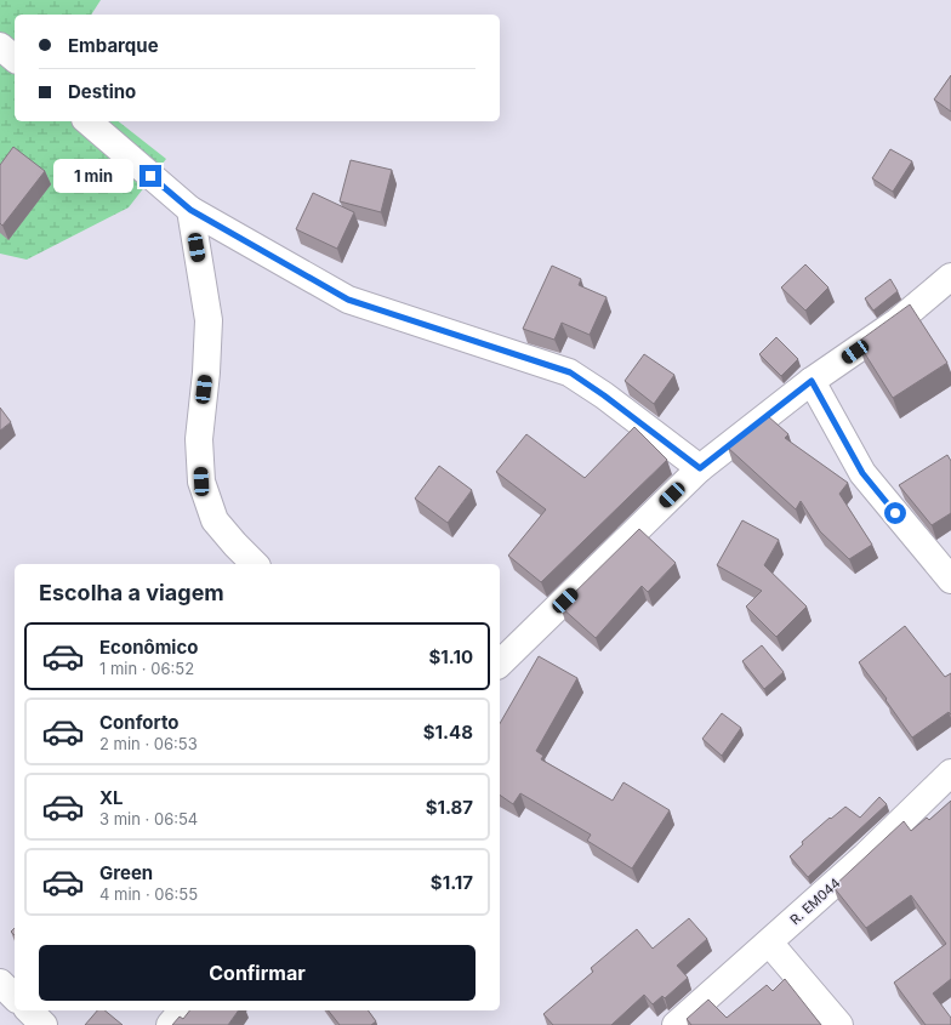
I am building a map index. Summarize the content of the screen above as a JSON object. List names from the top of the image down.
{
  "streets": {
    "street": ["R. EM044"]
  },
  "page": {
    "banner": ["Embarque", "Destino"],
    "bubble": "1 min",
    "heading": "Escolha a viagem",
    "list": [
      {
        "name": "Econômico",
        "note": "1 min · 06:52",
        "value": "$1.10"
      },
      {
        "name": "Conforto",
        "note": "2 min · 06:53",
        "value": "$1.48"
      },
      {
        "name": "XL",
        "note": "3 min · 06:54",
        "value": "$1.87"
      },
      {
        "name": "Green",
        "note": "4 min · 06:55",
        "value": "$1.17"
      }
    ],
    "buttons": "Confirmar"
  }
}
